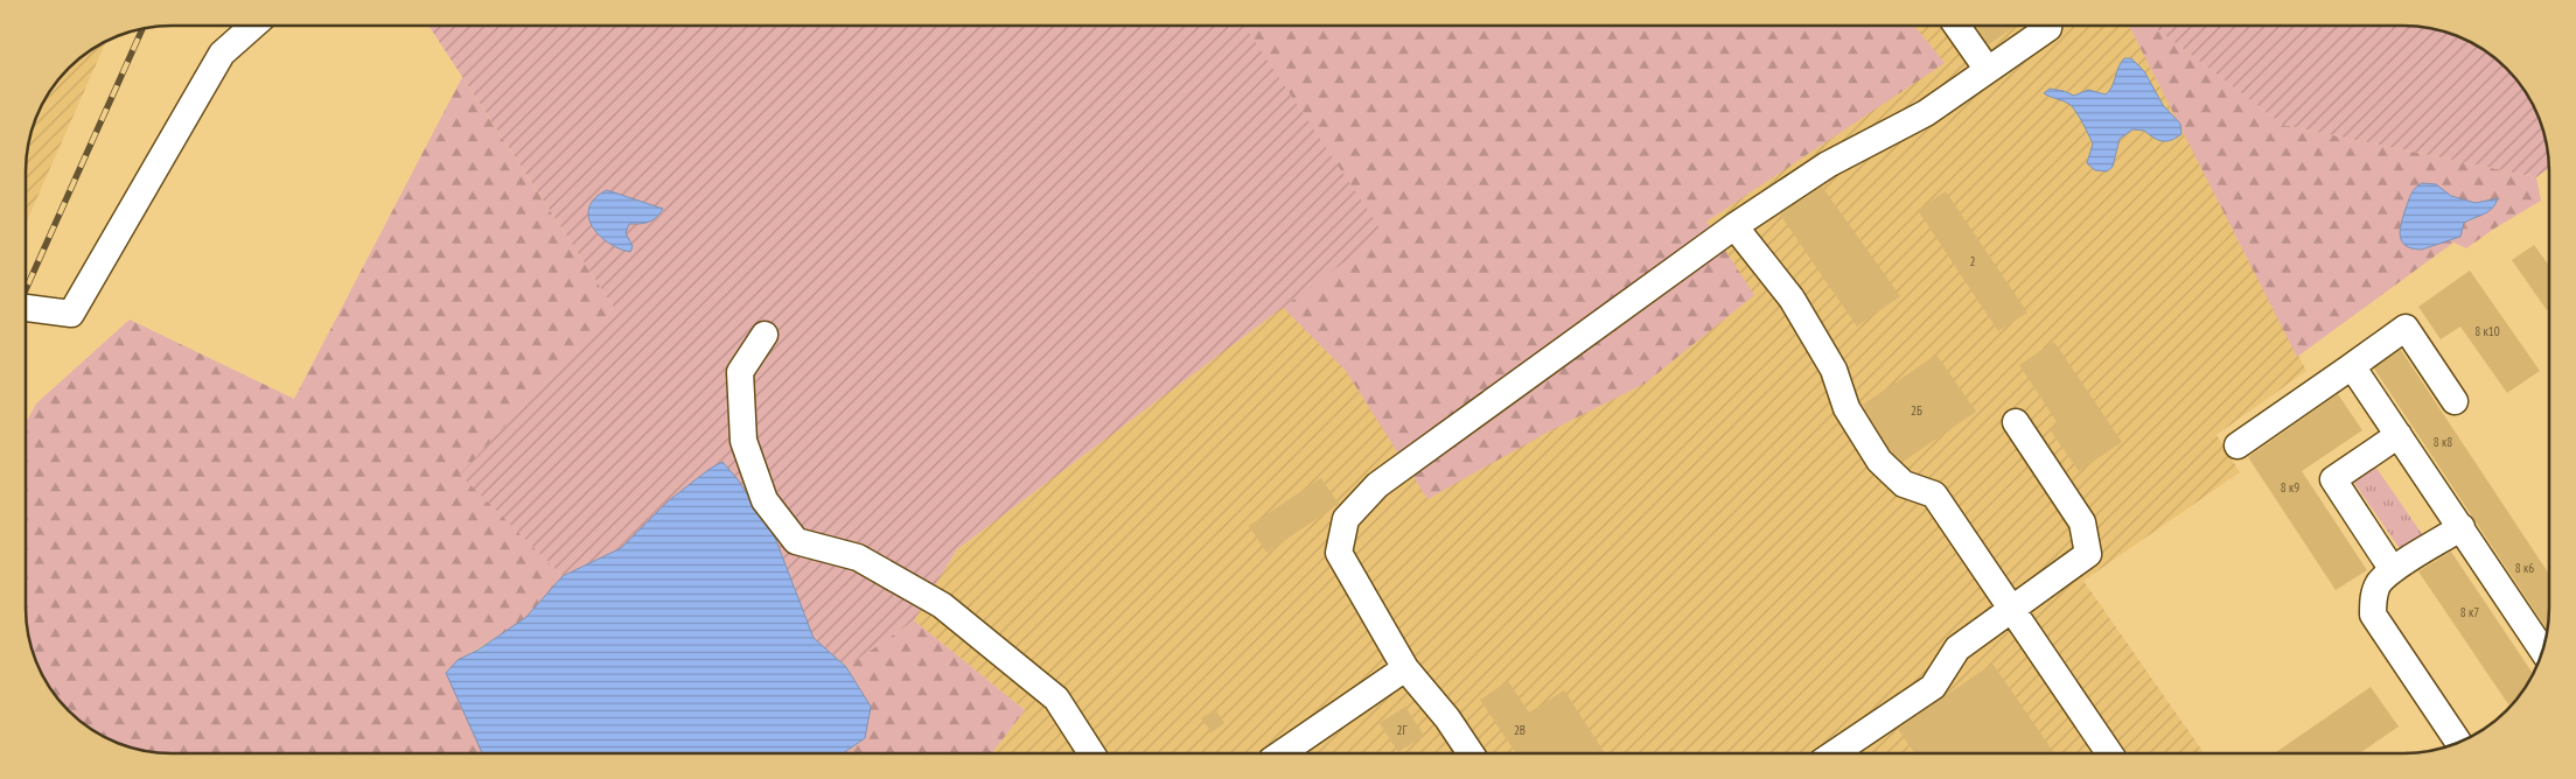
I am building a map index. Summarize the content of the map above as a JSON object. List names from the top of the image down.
{
  "house_numbers": [
    "2",
    "8 к10",
    "2Б",
    "8 к8",
    "8 к9",
    "8 к6",
    "8 к7",
    "2Г",
    "2В"
  ]
}
